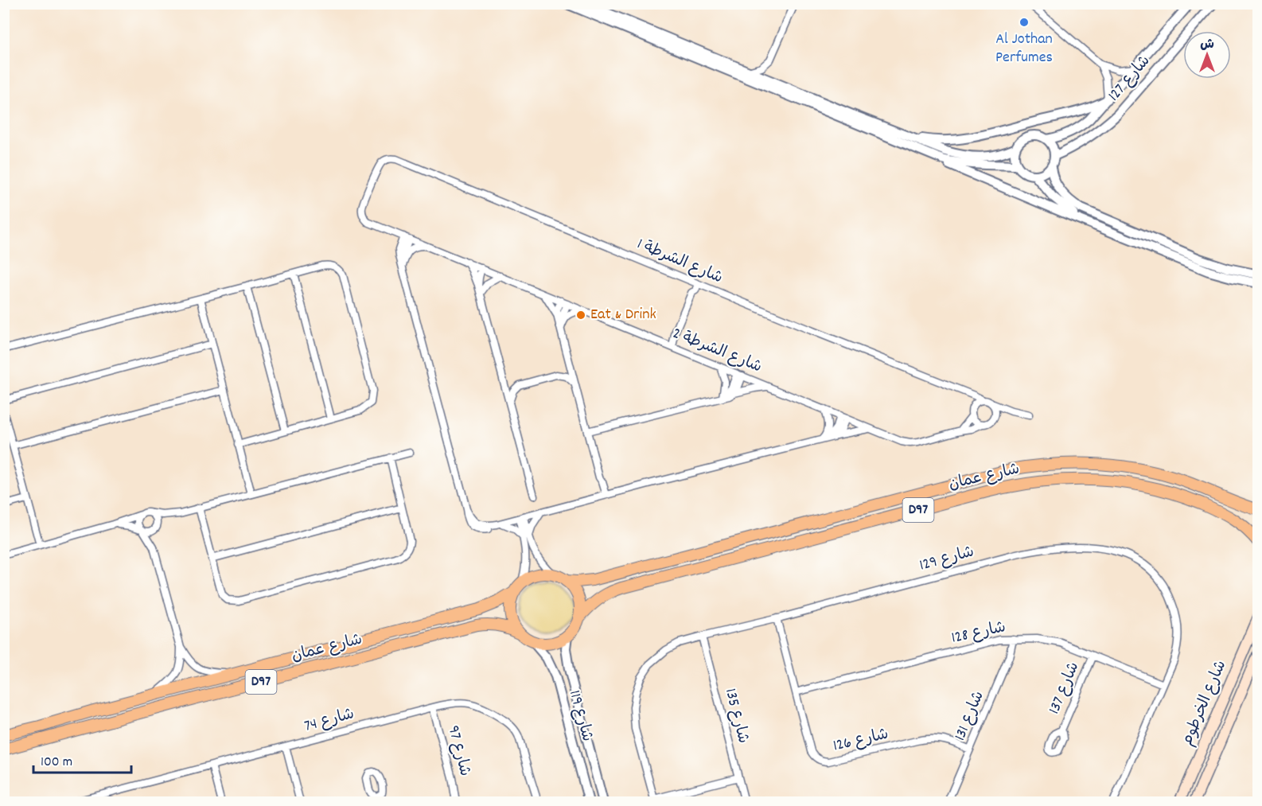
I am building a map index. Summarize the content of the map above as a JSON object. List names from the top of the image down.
{
  "streets": {
    "main road": ["شارع عمان", "D97", "شارع الخرطوم"],
    "street": [
      "شارع 127",
      "شارع الشرطة 1",
      "شارع الشرطة 2",
      "شارع 129",
      "شارع 128",
      "شارع 137",
      "شارع 119",
      "شارع 135",
      "شارع 131",
      "شارع 74",
      "شارع 126",
      "شارع 97"
    ]
  },
  "crossings": [
    ["شارع الشرطة 1", "شارع الشرطة 2"],
    ["شارع عمان", "شارع 119"],
    ["شارع 129", "شارع 128"],
    ["شارع 129", "شارع 135"],
    ["شارع 129", "شارع 126"],
    ["شارع 128", "شارع 137"],
    ["شارع 128", "شارع 131"],
    ["شارع 128", "شارع 126"],
    ["شارع 131", "شارع 126"],
    ["شارع 74", "شارع 97"]
  ],
  "places": ["Al Jothan Perfumes", "Eat & Drink"],
  "scale_bar": "100 m",
  "north": "top"
}
